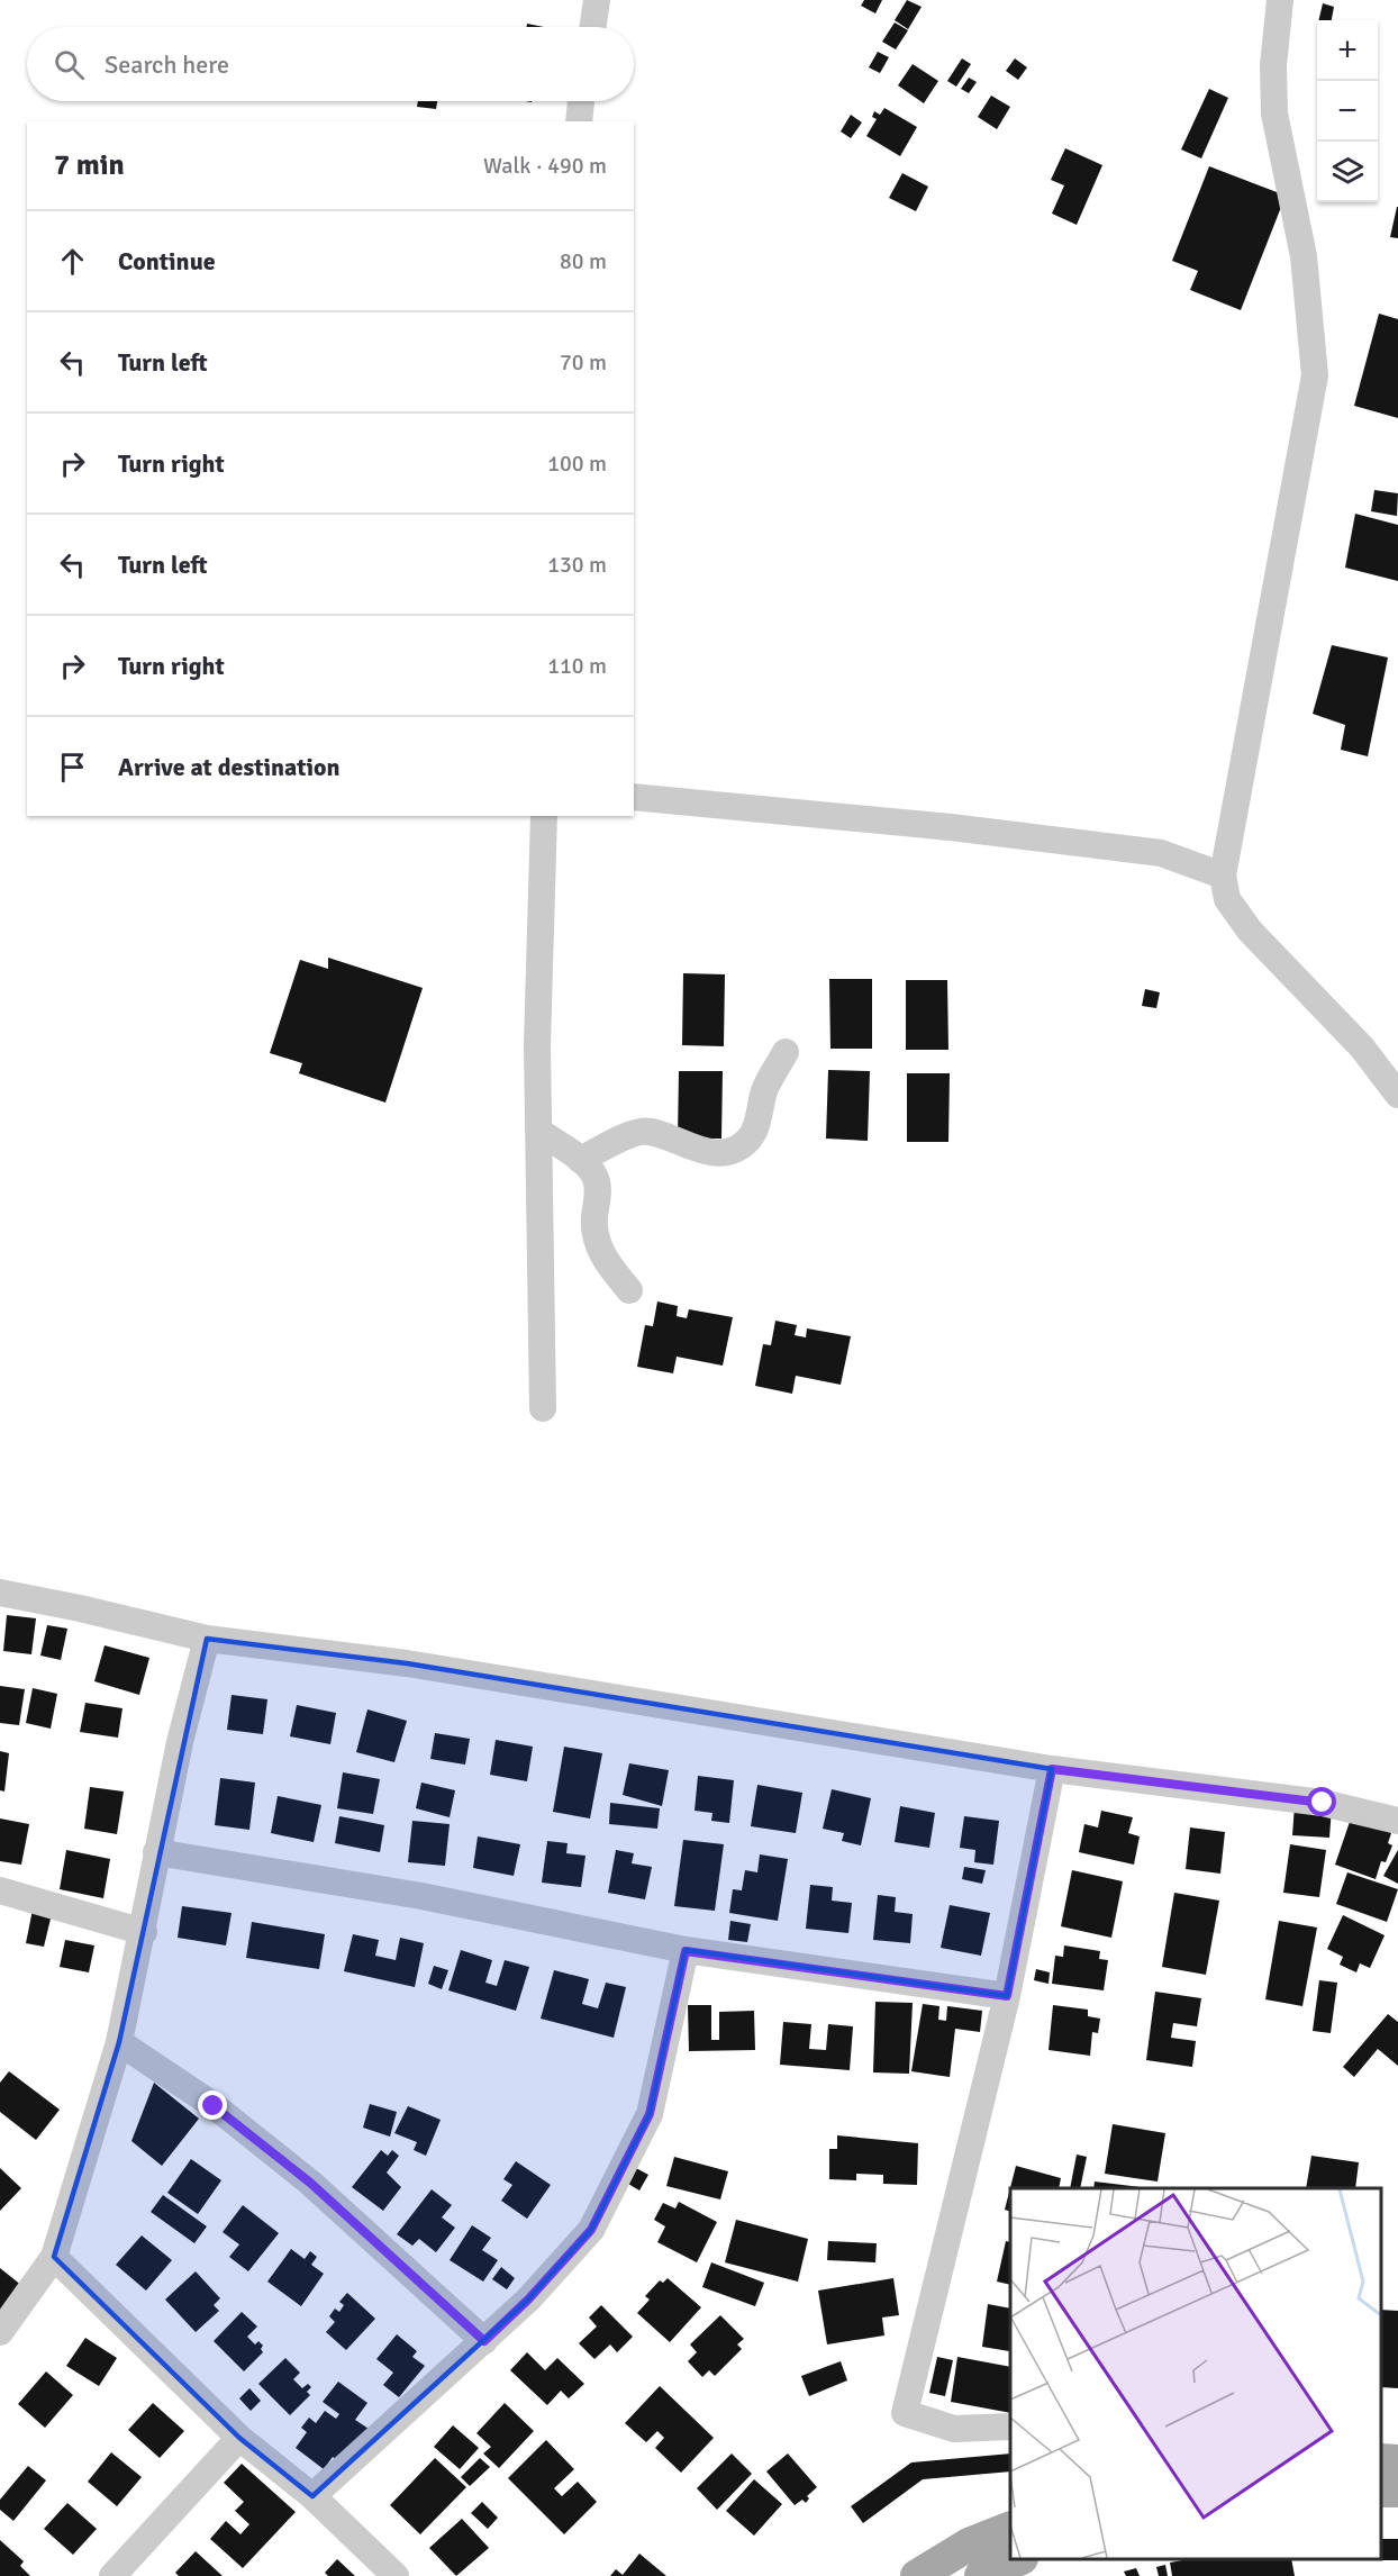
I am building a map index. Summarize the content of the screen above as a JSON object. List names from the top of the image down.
{
  "page": {
    "map_buttons": ["+", "−"],
    "search": "Search here",
    "heading": ["7 min", "Walk · 490 m"],
    "list": [
      ["Continue", "80 m"],
      ["Turn left", "70 m"],
      ["Turn right", "100 m"],
      ["Turn left", "130 m"],
      ["Turn right", "110 m"],
      "Arrive at destination"
    ]
  }
}
